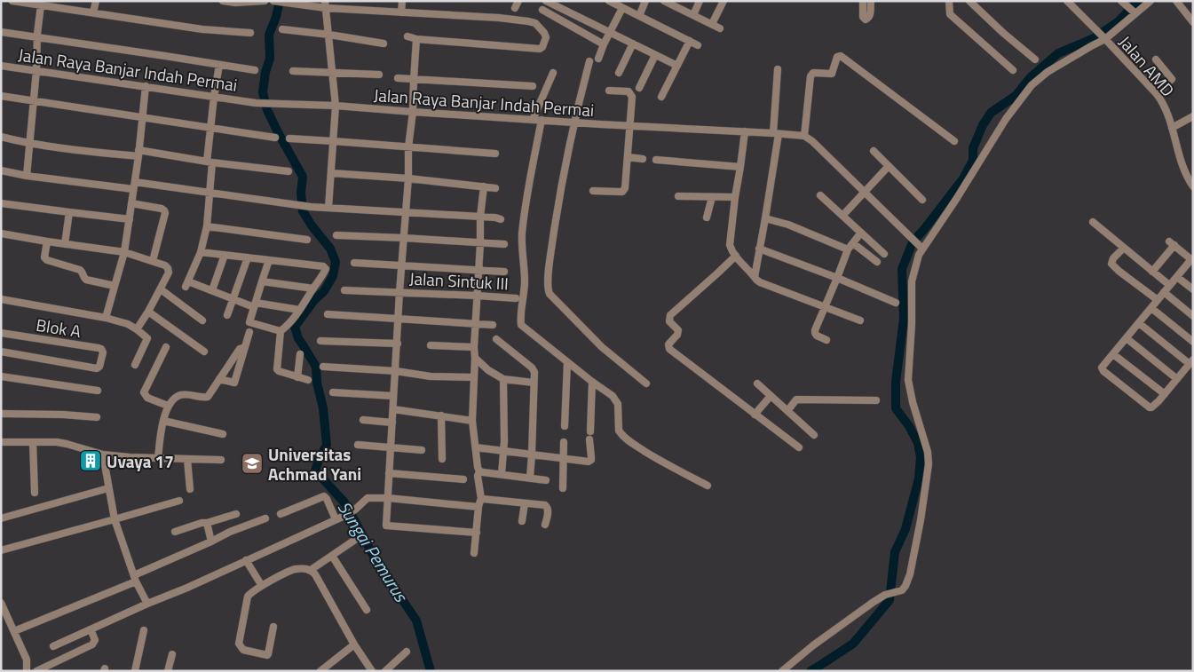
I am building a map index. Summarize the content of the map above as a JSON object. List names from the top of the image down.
{
  "streets": {
    "street": [
      "Jalan AMD",
      "Jalan Raya Banjar Indah Permai",
      "Jalan Sintuk III",
      "Blok A"
    ]
  },
  "water": ["Sungai Pemurus"],
  "places": {
    "building": ["Uvaya 17"],
    "school or university": ["Universitas Achmad Yani"]
  }
}
